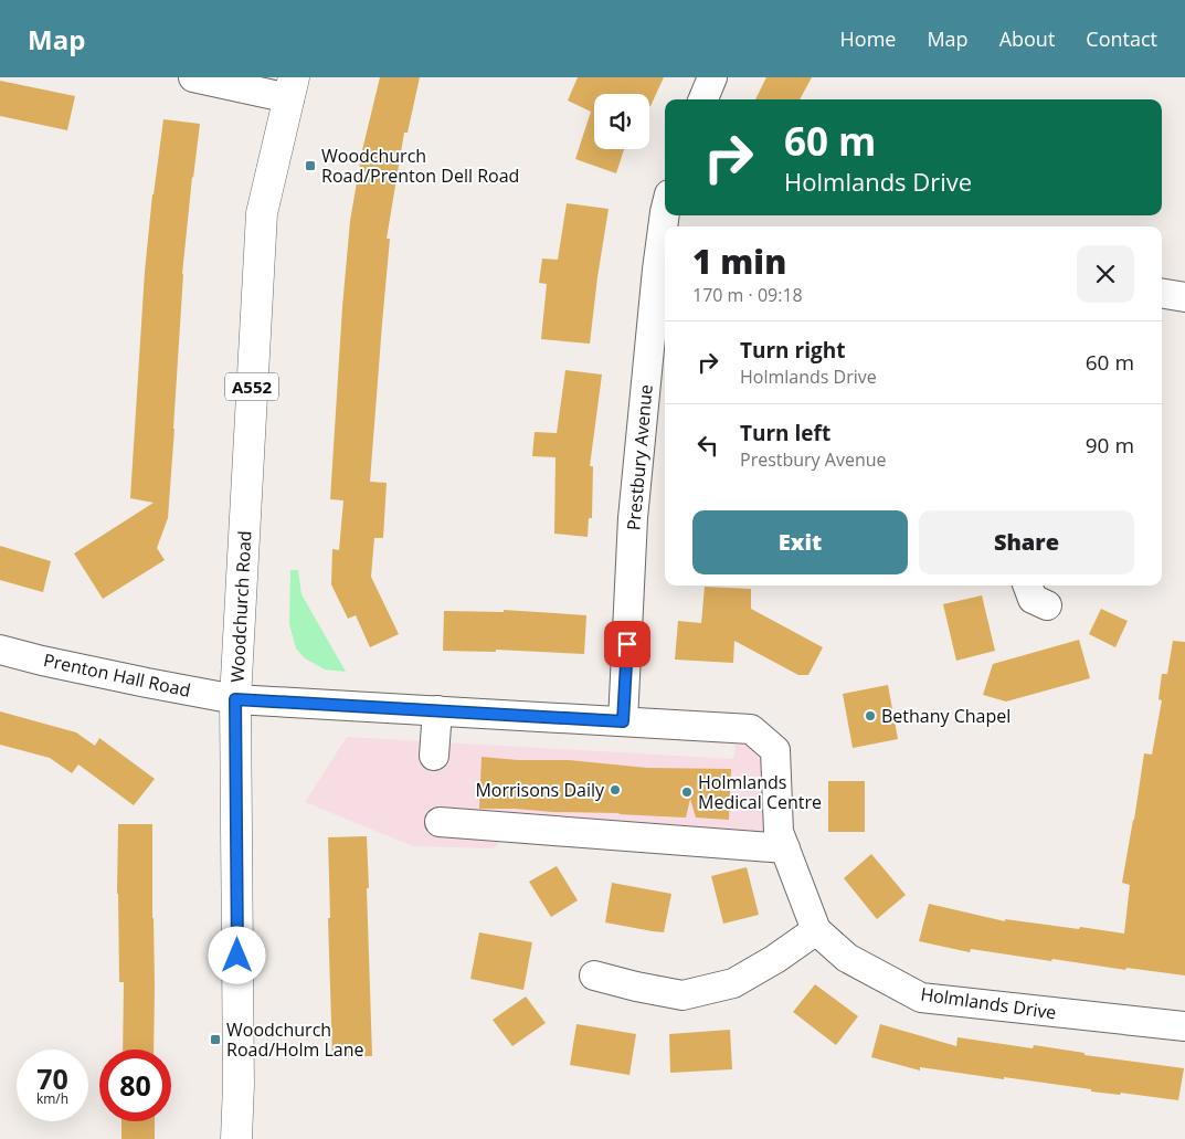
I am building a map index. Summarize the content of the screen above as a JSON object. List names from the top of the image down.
{
  "streets": {
    "highway": ["A552", "Woodchurch Road"],
    "street": ["Prestbury Avenue", "Prenton Hall Road", "Holmlands Drive"]
  },
  "crossings": [
    ["Prestbury Avenue", "Holmlands Drive"],
    ["Woodchurch Road", "Prenton Hall Road"],
    ["Woodchurch Road", "Holmlands Drive"],
    ["Prenton Hall Road", "Holmlands Drive"]
  ],
  "places": {
    "transit": ["Woodchurch Road/Prenton Dell Road", "Woodchurch Road/Holm Lane"],
    "other": ["Bethany Chapel", "Morrisons Daily", "Holmlands Medical Centre"]
  },
  "page": {
    "header": "Map",
    "nav": [
      "Home",
      "Map",
      "About",
      "Contact"
    ],
    "turn": ["60 m", "Holmlands Drive"],
    "heading": ["1 min", "170 m · 09:18"],
    "list": [
      {
        "name": "Turn right",
        "note": "Holmlands Drive",
        "value": "60 m"
      },
      {
        "name": "Turn left",
        "note": "Prestbury Avenue",
        "value": "90 m"
      }
    ],
    "buttons": ["Exit", "Share"],
    "speed": "70 km/h",
    "limit": "80"
  }
}
